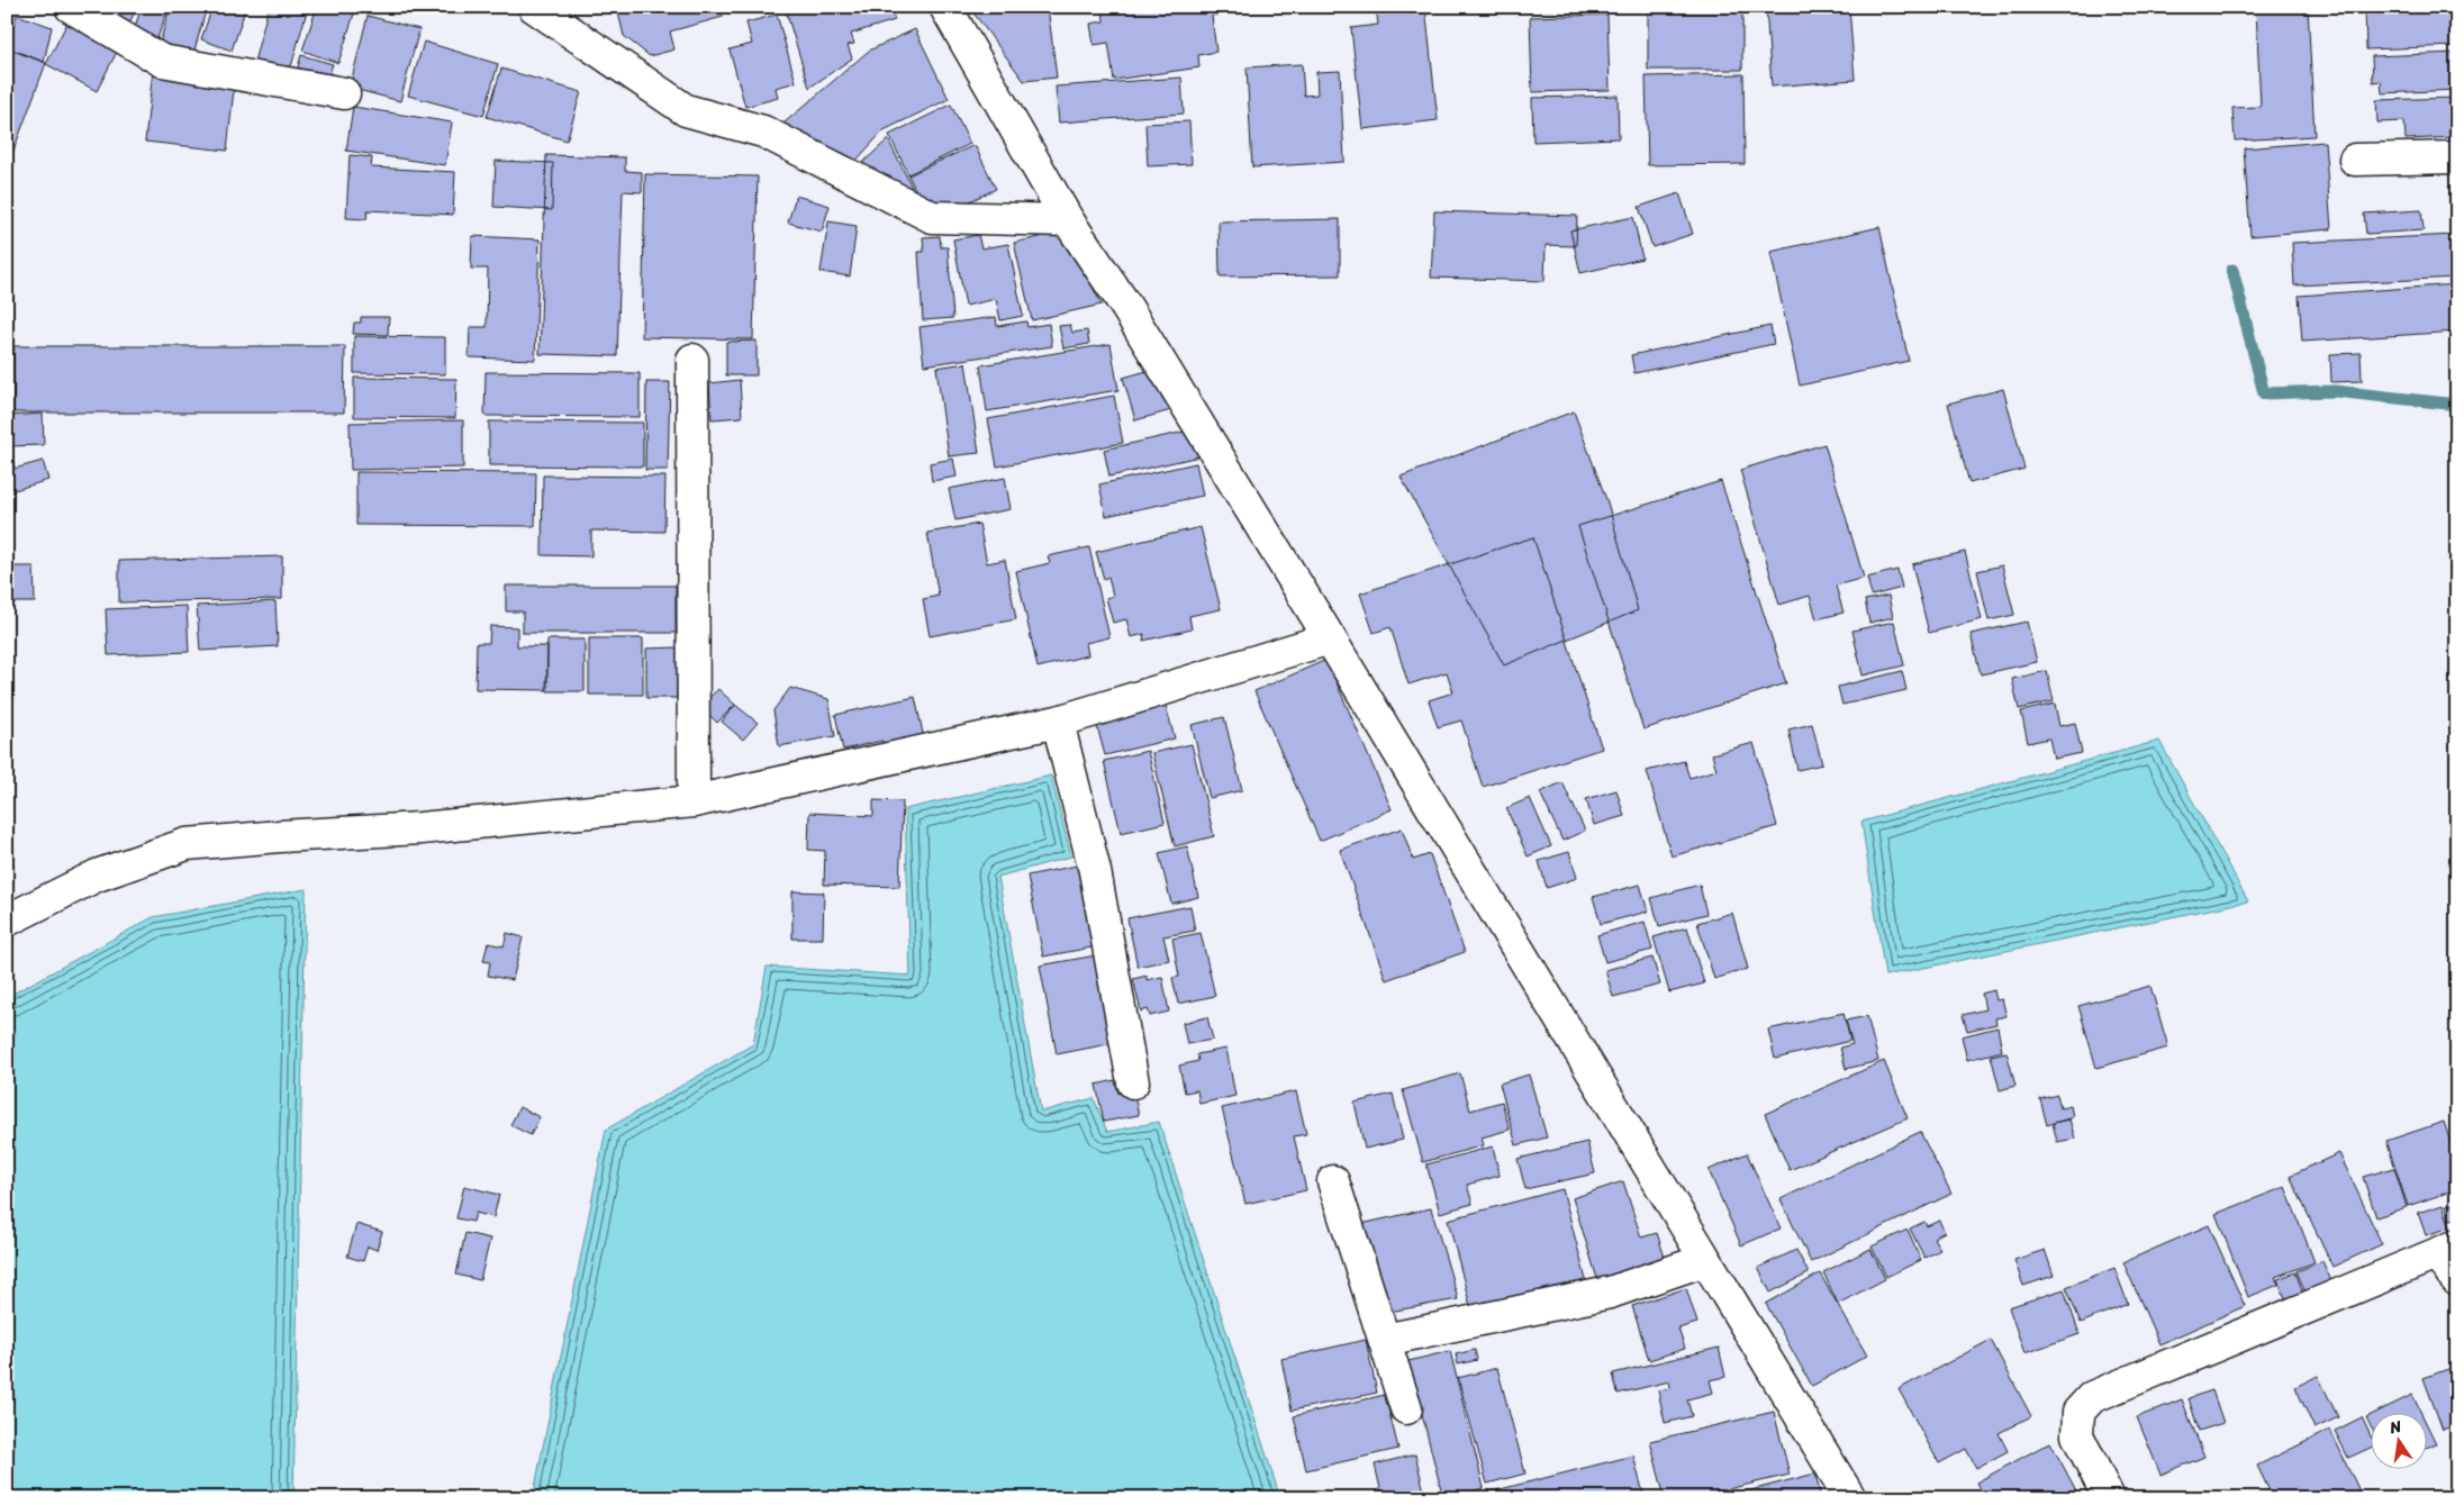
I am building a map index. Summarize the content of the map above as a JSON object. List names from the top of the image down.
{
  "north": "top"
}
